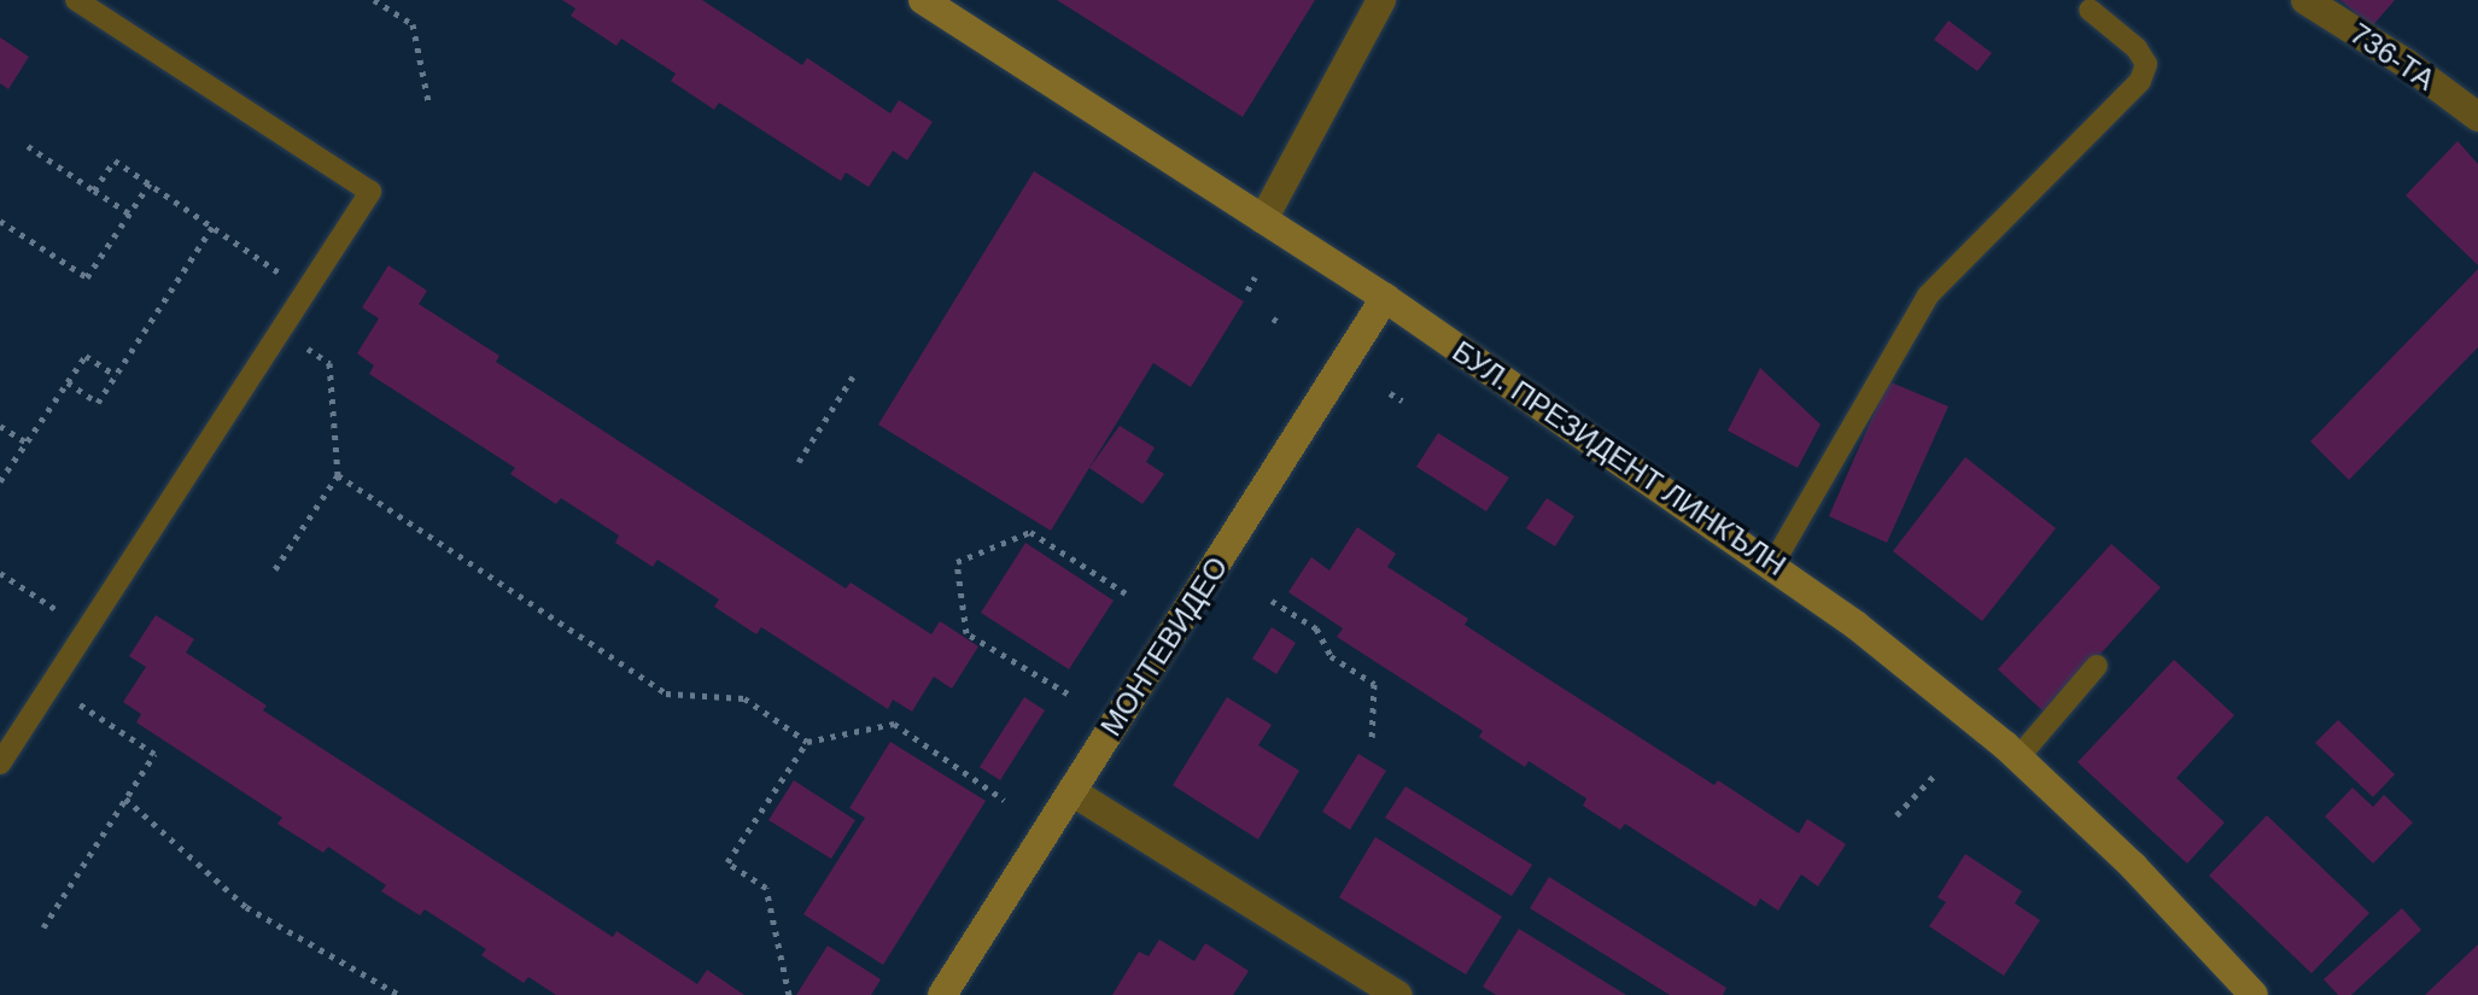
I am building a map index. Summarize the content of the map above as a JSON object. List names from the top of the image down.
{
  "streets": {
    "street": ["736-ТА", "БУЛ. ПРЕЗИДЕНТ ЛИНКЪЛН", "МОНТЕВИДЕО"]
  },
  "crossings": [
    ["БУЛ. ПРЕЗИДЕНТ ЛИНКЪЛН", "МОНТЕВИДЕО"]
  ]
}
